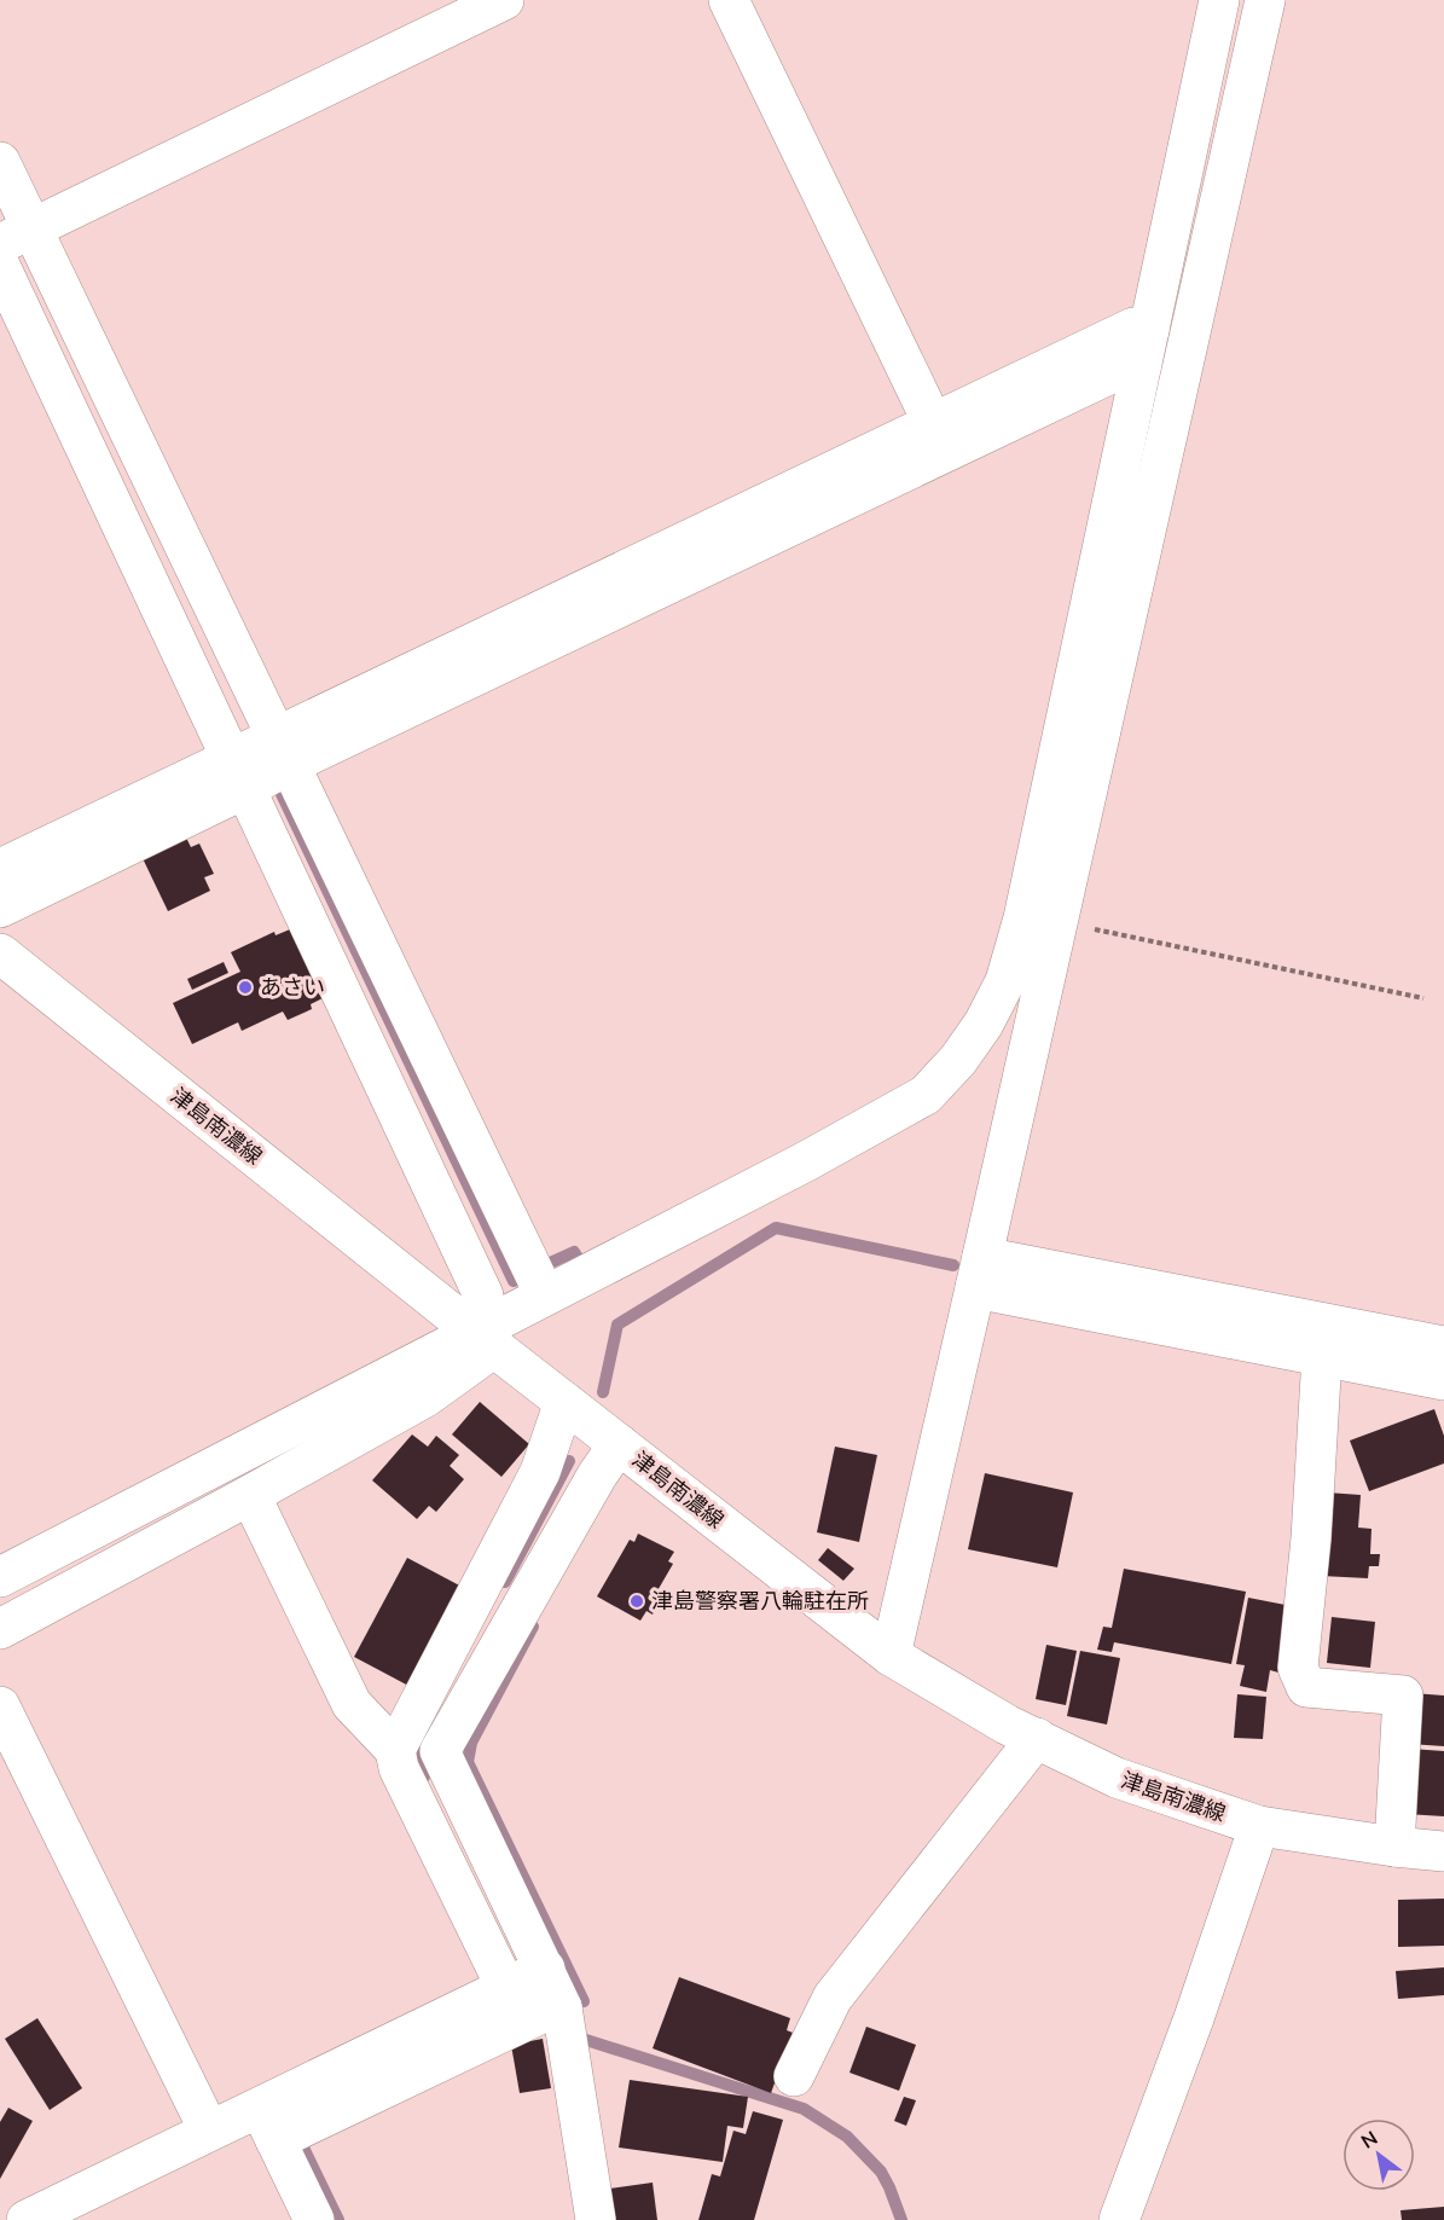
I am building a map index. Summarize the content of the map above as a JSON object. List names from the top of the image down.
{
  "streets": {
    "street": ["津島南濃線"]
  },
  "places": ["あさい", "津島警察署八輪駐在所"],
  "north": "top left"
}
